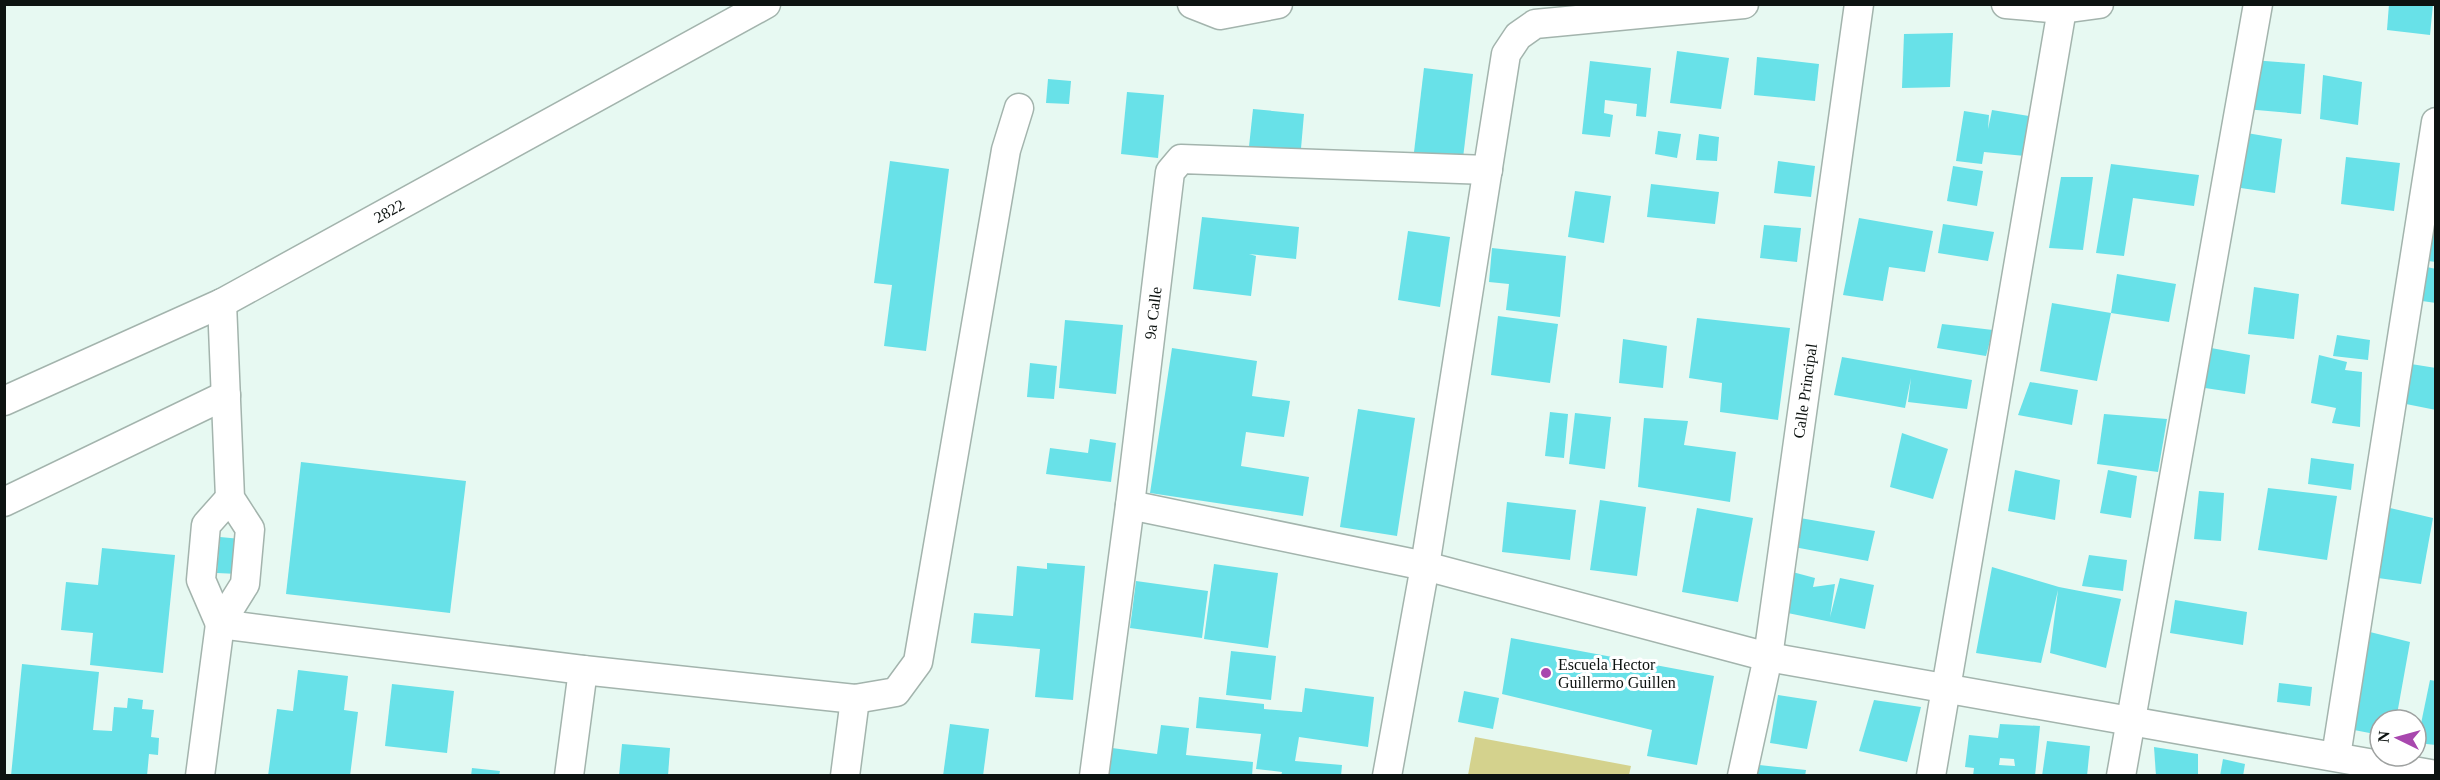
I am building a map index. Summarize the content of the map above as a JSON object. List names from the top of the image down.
{
  "streets": {
    "street": ["2822", "9a Calle", "Calle Principal"]
  },
  "places": ["Escuela Hector Guillermo Guillen"],
  "north": "left"
}
